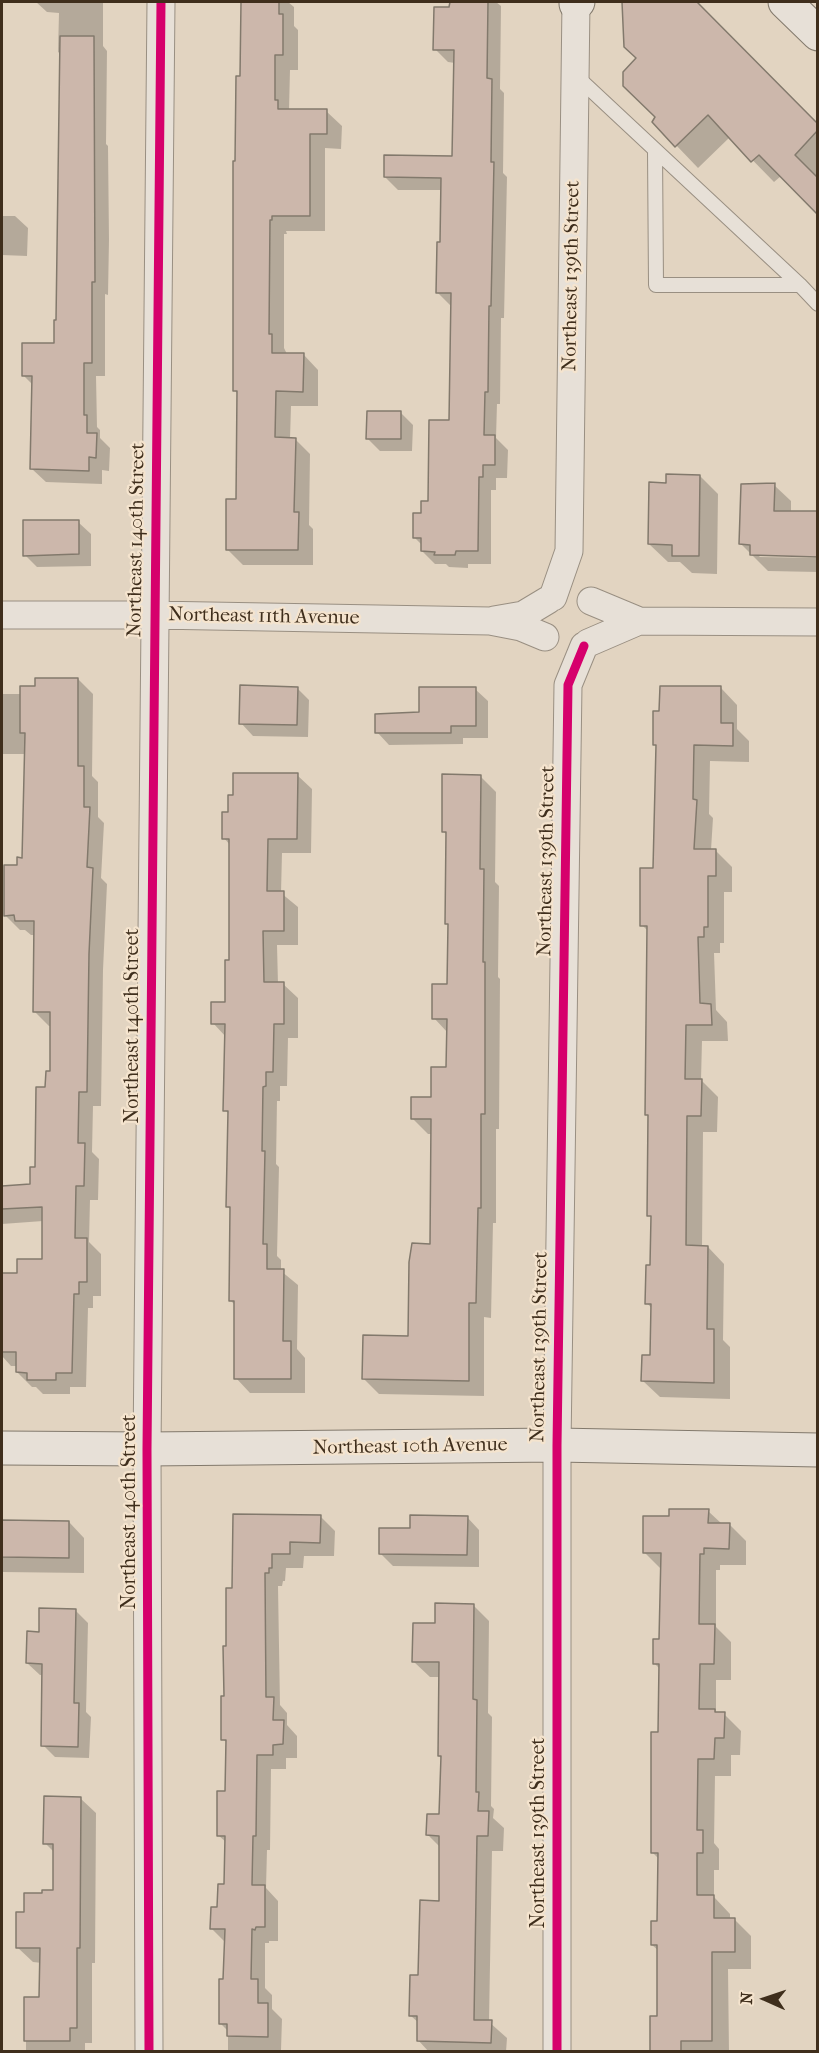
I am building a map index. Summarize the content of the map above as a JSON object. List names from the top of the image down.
{
  "streets": {
    "street": [
      "Northeast 139th Street",
      "Northeast 140th Street",
      "Northeast 11th Avenue",
      "Northeast 10th Avenue"
    ]
  },
  "crossings": [
    ["Northeast 139th Street", "Northeast 11th Avenue"],
    ["Northeast 139th Street", "Northeast 10th Avenue"],
    ["Northeast 140th Street", "Northeast 11th Avenue"],
    ["Northeast 140th Street", "Northeast 10th Avenue"]
  ],
  "north": "left"
}
